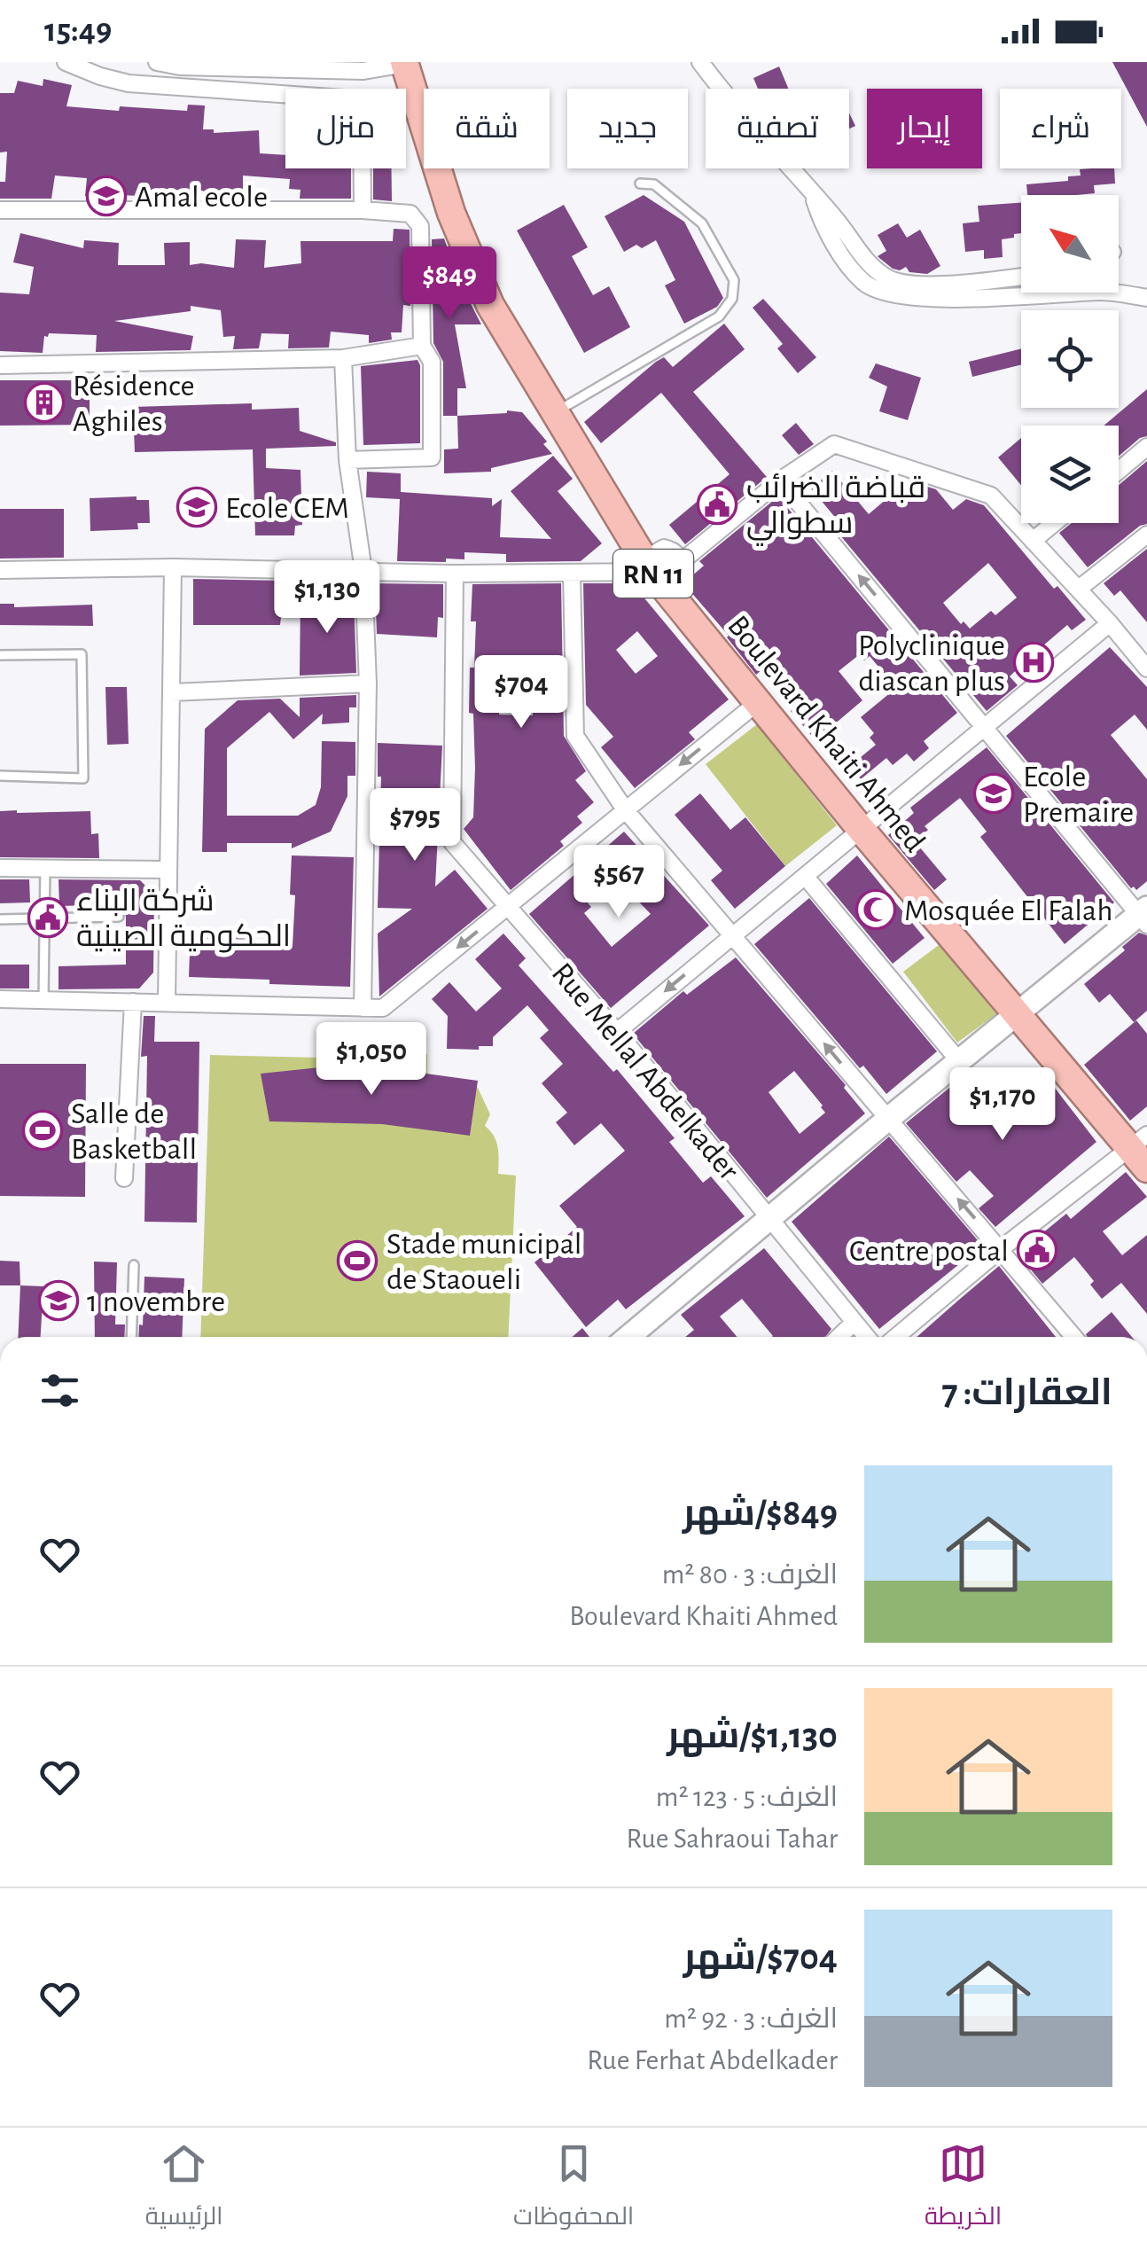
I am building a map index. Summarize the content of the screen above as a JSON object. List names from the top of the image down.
{
  "streets": {
    "highway": ["RN 11", "Boulevard Khaiti Ahmed"],
    "street": ["Rue Mellal Abdelkader"]
  },
  "places": {
    "school or university": [
      "Amal ecole",
      "Ecole CEM",
      "Ecole Premaire",
      "1 novembre"
    ],
    "building": ["Résidence Aghiles"],
    "public building": ["قباضة الضرائب سطوالي", "شركة البناء الحكومية الصينية", "Centre postal"],
    "hospital": ["Polyclinique diascan plus"],
    "mosque": ["Mosquée El Falah"],
    "sports": ["Salle de Basketball", "Stade municipal de Staoueli"]
  },
  "north": "top left",
  "page": {
    "status": "15:49",
    "chip": [
      "شراء",
      "إيجار",
      "تصفية",
      "جديد",
      "شقة",
      "منزل"
    ],
    "price": [
      "$849",
      "$1,130",
      "$704",
      "$795",
      "$567",
      "$1,050",
      "$1,170"
    ],
    "heading": "العقارات: 7",
    "list": [
      {
        "name": "$849/شهر",
        "note": "الغرف: 3 · 80 m² · Boulevard Khaiti Ahmed"
      },
      {
        "name": "$1,130/شهر",
        "note": "الغرف: 5 · 123 m² · Rue Sahraoui Tahar"
      },
      {
        "name": "$704/شهر",
        "note": "الغرف: 3 · 92 m² · Rue Ferhat Abdelkader"
      }
    ],
    "tabs": ["الخريطة", "المحفوظات", "الرئيسية"]
  }
}
